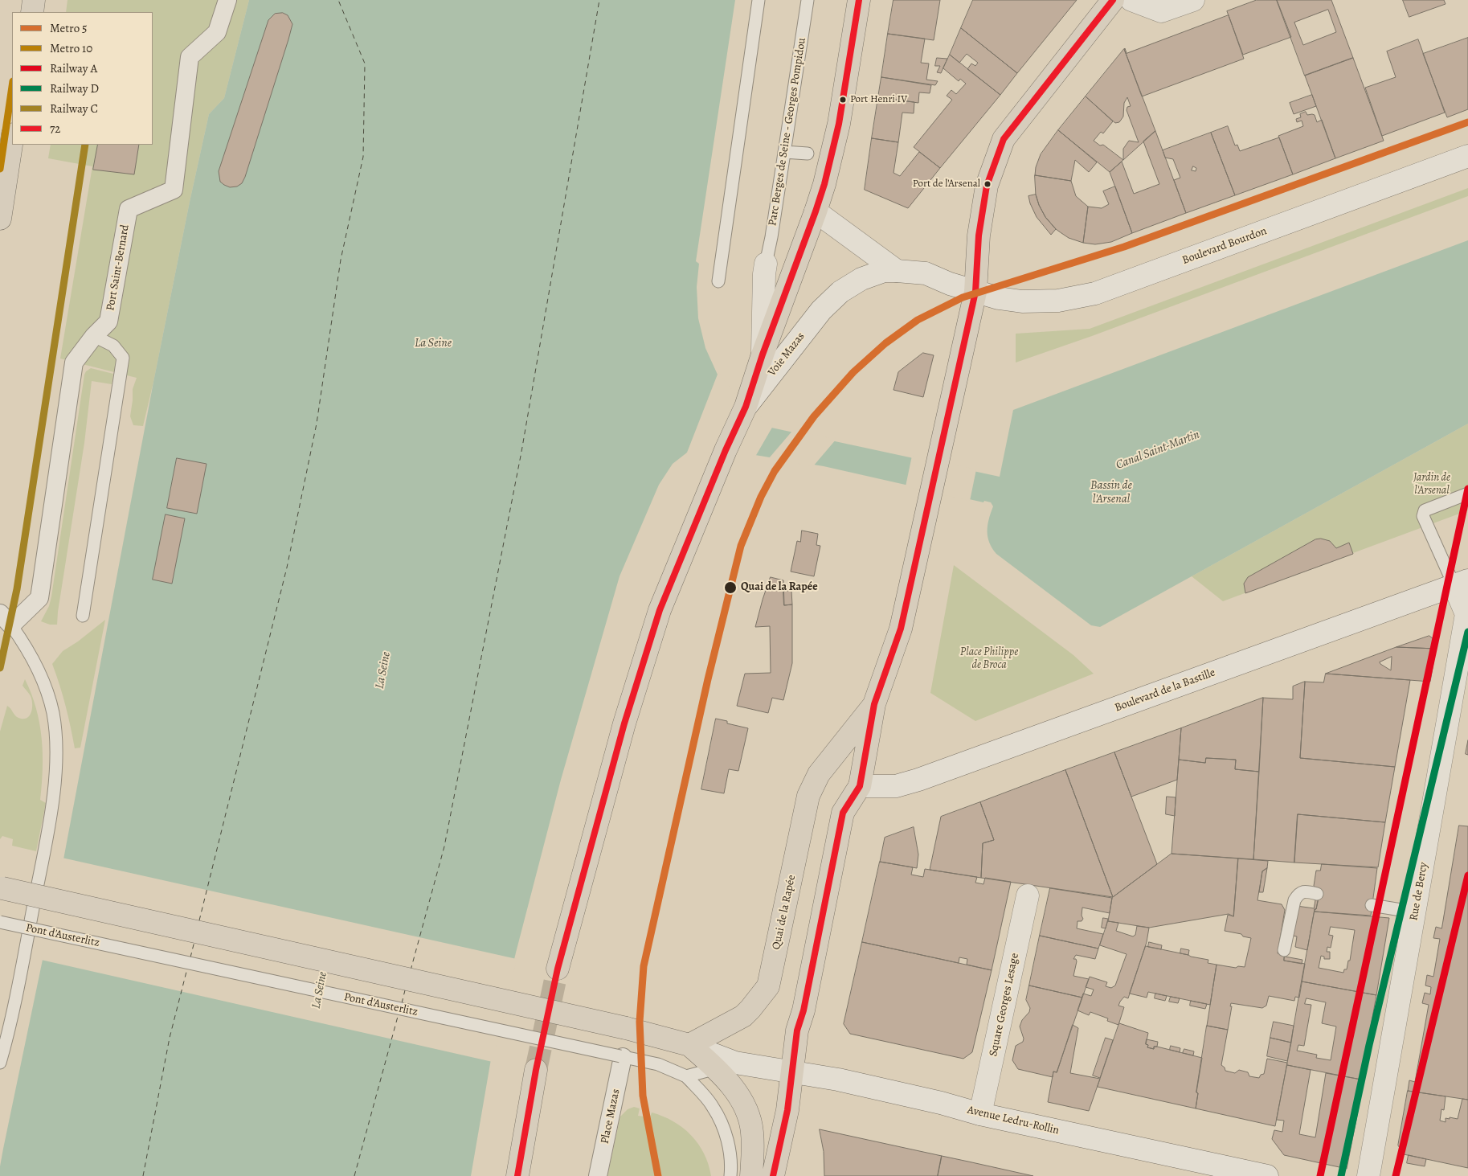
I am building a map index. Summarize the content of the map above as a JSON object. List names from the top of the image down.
{
  "streets": {
    "main road": [
      "Boulevard Bourdon",
      "Voie Mazas",
      "Boulevard de la Bastille",
      "Rue de Bercy",
      "Quai de la Rapée",
      "Square Georges Lesage",
      "Avenue Ledru-Rollin"
    ],
    "street": ["Port Saint-Bernard", "Place Mazas"],
    "lane": ["Parc Berges de Seine - Georges Pompidou", "Pont d'Austerlitz"]
  },
  "crossings": [
    ["Boulevard Bourdon", "Voie Mazas"],
    ["Boulevard de la Bastille", "Rue de Bercy"],
    ["Pont d'Austerlitz", "Place Mazas"],
    ["Square Georges Lesage", "Avenue Ledru-Rollin"]
  ],
  "water": ["La Seine", "Canal Saint-Martin", "Bassin de l'Arsenal"],
  "parks": ["Jardin de l'Arsenal", "Place Philippe de Broca"],
  "places": ["Port Henri IV", "Port de l'Arsenal", "Quai de la Rapée"],
  "lines": [
    "transit line 72",
    "metro line 10",
    "metro line 5",
    "rail line C",
    "rail line A",
    "rail line D"
  ],
  "legend": [
    "Metro 5",
    "Metro 10",
    "Railway A",
    "Railway D",
    "Railway C",
    "72"
  ]
}
